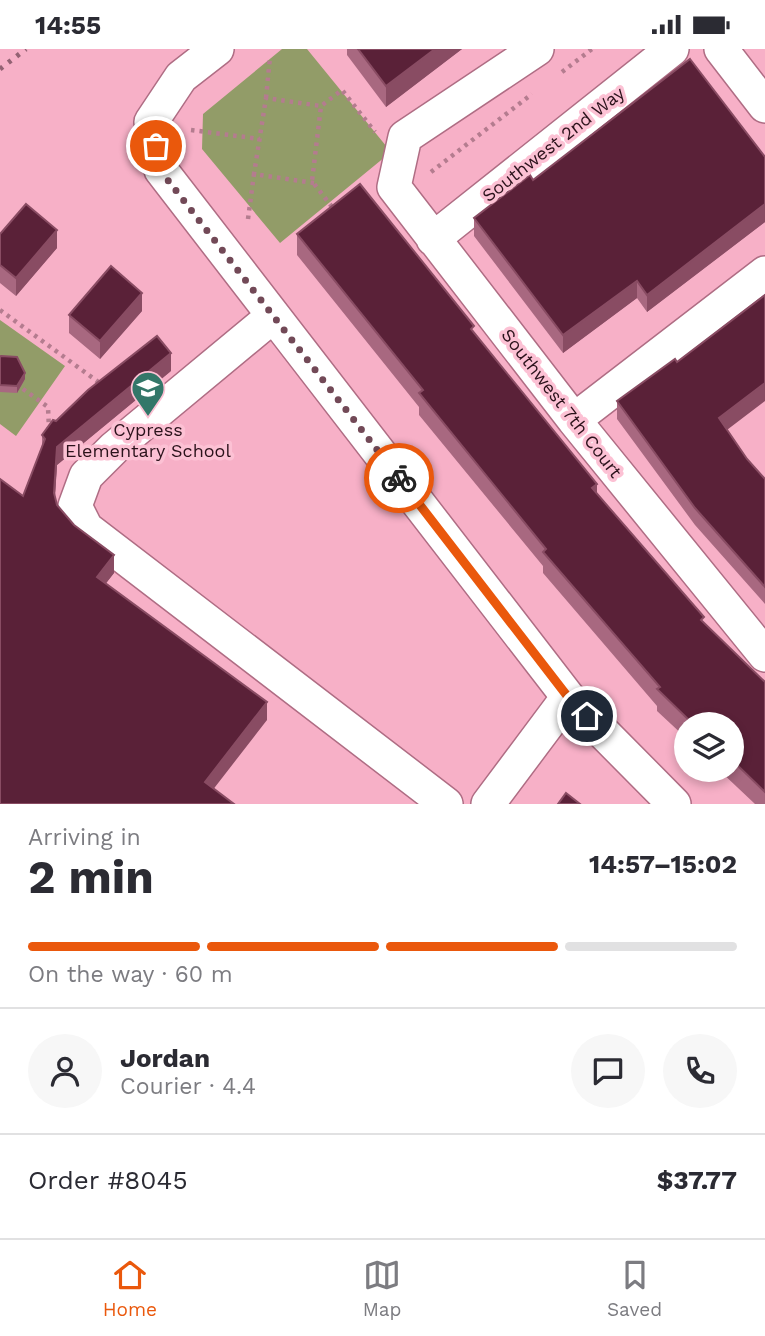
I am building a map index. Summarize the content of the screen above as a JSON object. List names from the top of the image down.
{
  "streets": {
    "street": ["Southwest 2nd Way", "Southwest 7th Court"]
  },
  "crossings": [
    ["Southwest 2nd Way", "Southwest 7th Court"]
  ],
  "places": {
    "school or university": ["Cypress Elementary School"]
  },
  "page": {
    "status": "14:55",
    "heading": ["2 min", "Arriving in", "14:57–15:02"],
    "panel": [
      "Jordan",
      "Courier · 4.4",
      "Order #8045",
      "$37.77"
    ],
    "bar": "On the way · 60 m",
    "tabs": ["Home", "Map", "Saved"]
  }
}
